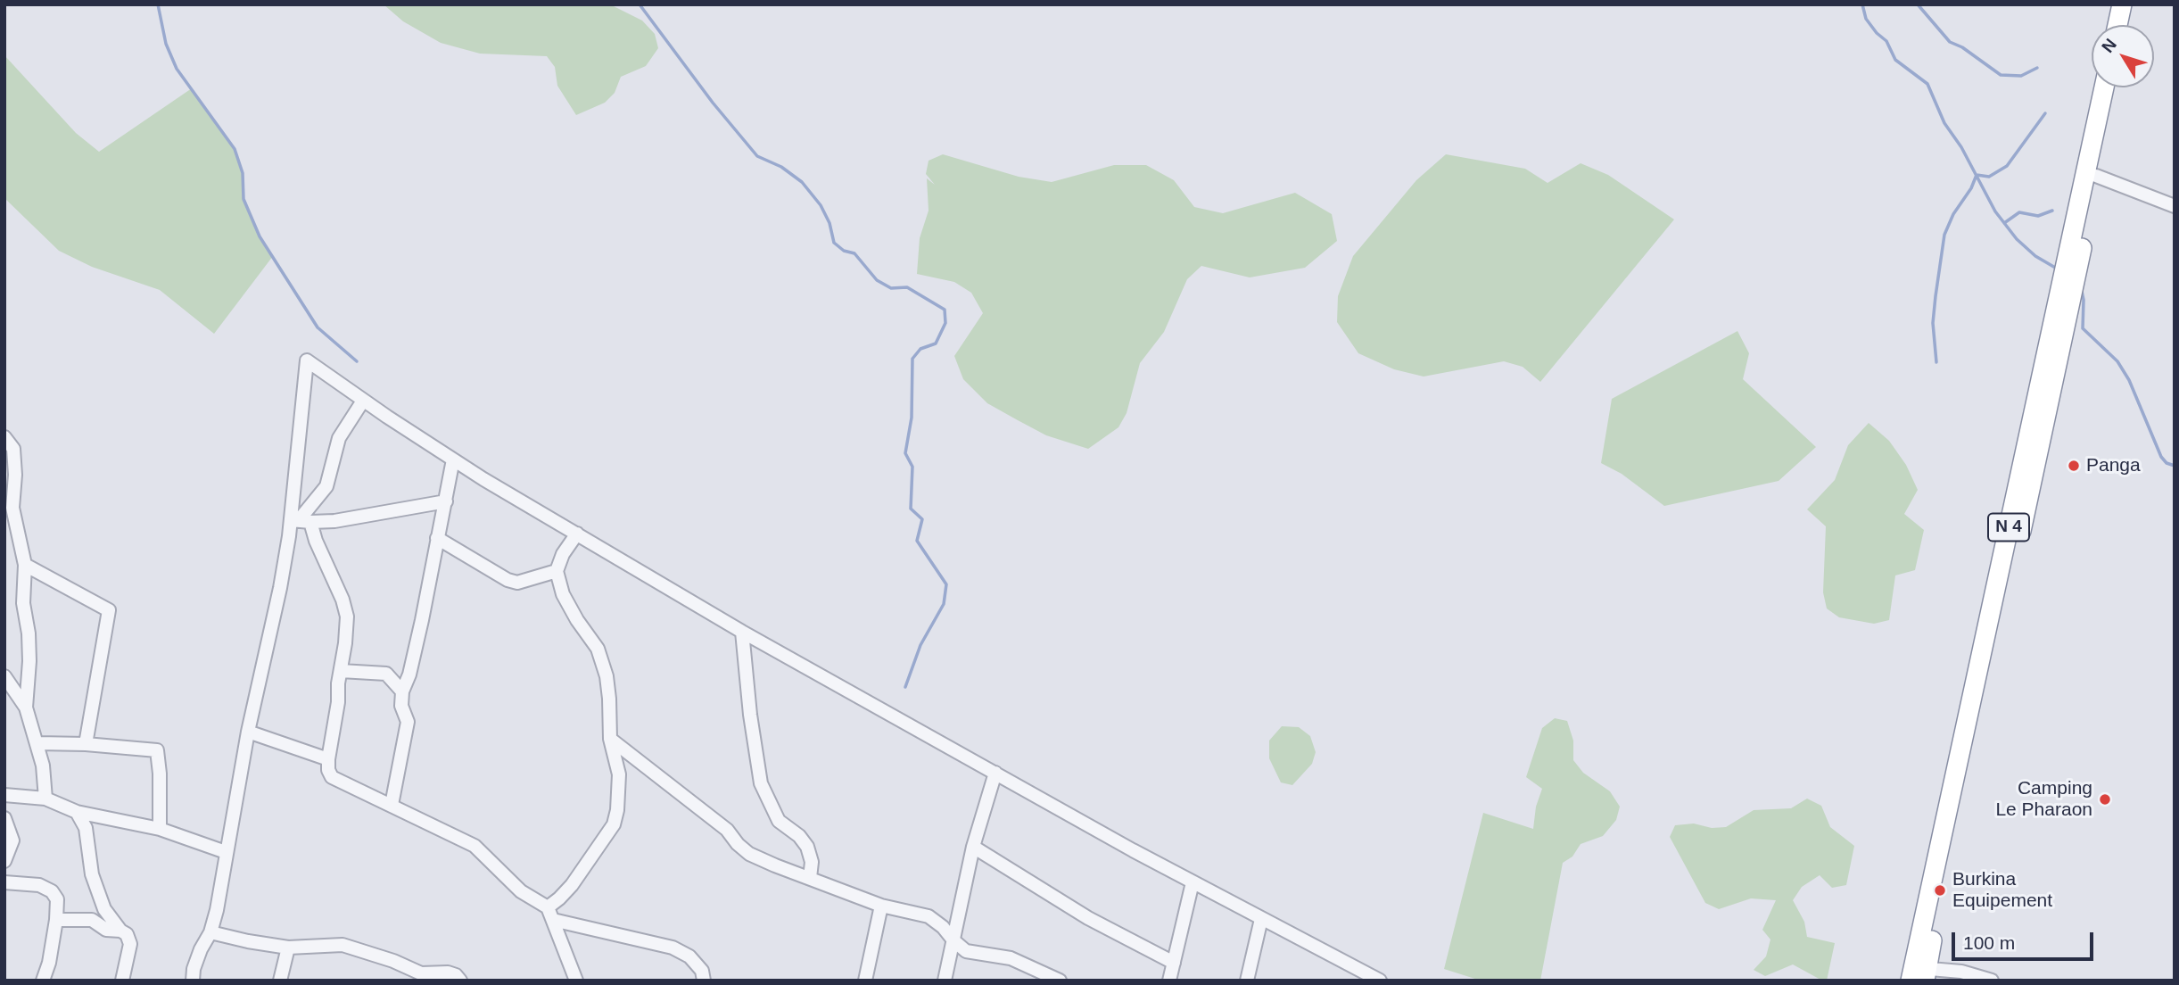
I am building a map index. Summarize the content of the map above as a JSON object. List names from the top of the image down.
{
  "streets": {
    "highway": ["N 4"]
  },
  "places": ["Panga", "Camping Le Pharaon", "Burkina Equipement"],
  "scale_bar": "100 m",
  "north": "top left"
}
